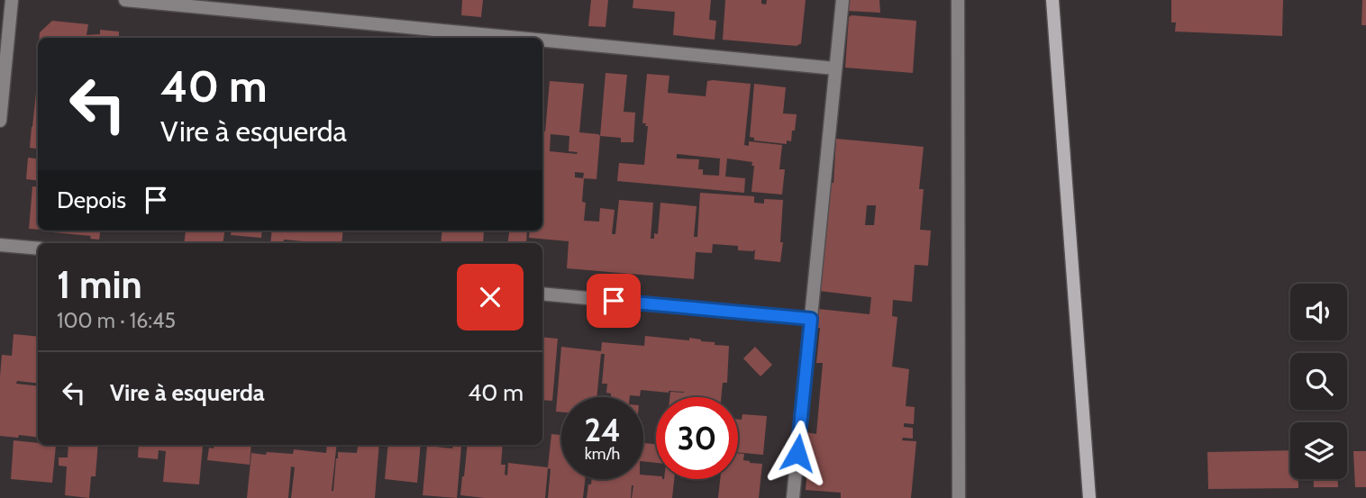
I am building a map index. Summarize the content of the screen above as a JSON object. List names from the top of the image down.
{
  "page": {
    "turn": ["40 m", "Vire à esquerda"],
    "then": "Depois",
    "heading": ["1 min", "100 m · 16:45"],
    "list": [
      {
        "name": "Vire à esquerda",
        "value": "40 m"
      }
    ],
    "speed": "24 km/h",
    "limit": "30"
  }
}
